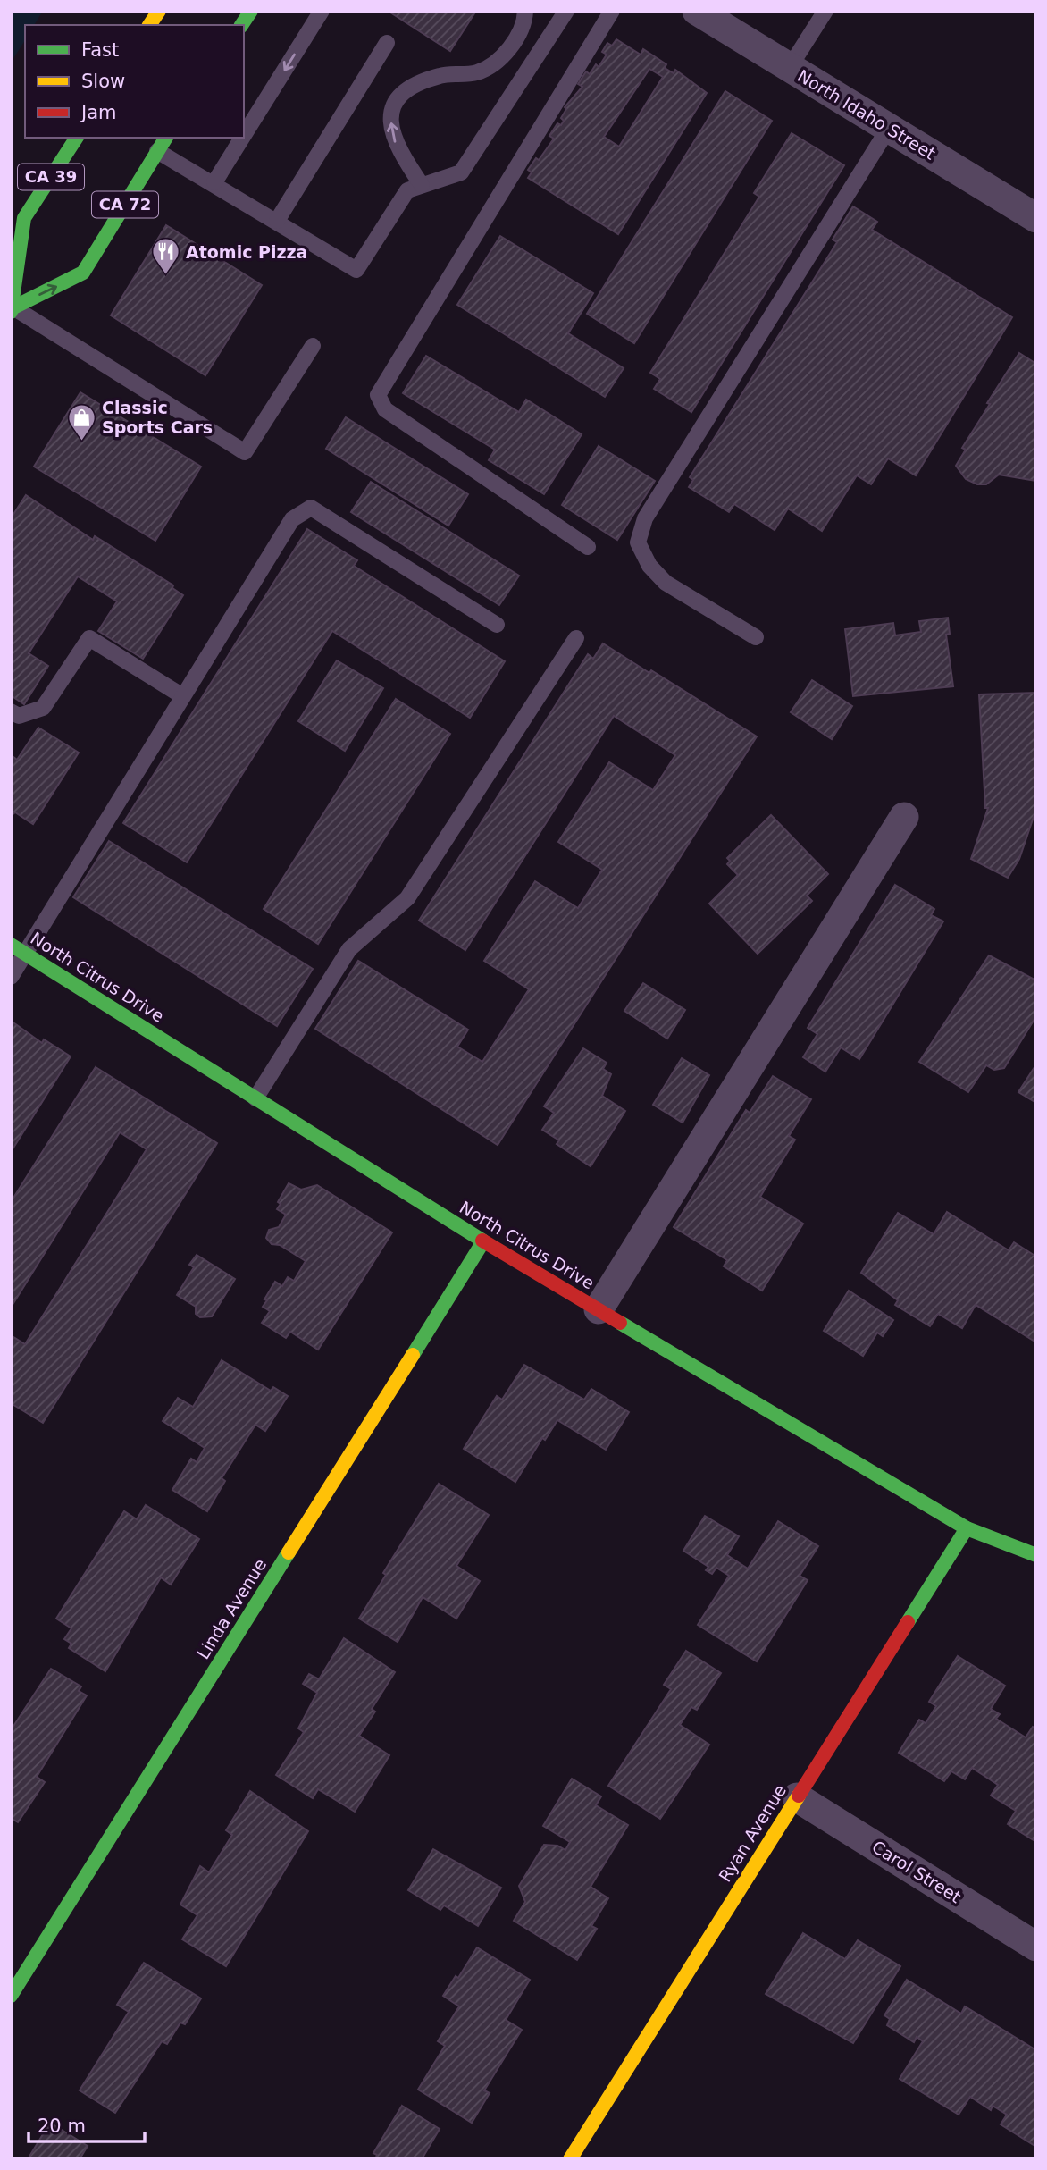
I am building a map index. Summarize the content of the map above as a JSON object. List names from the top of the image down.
{
  "streets": {
    "street": [
      "North Idaho Street",
      "CA 39",
      "CA 72",
      "North Citrus Drive",
      "Linda Avenue",
      "Ryan Avenue",
      "Carol Street"
    ]
  },
  "crossings": [
    ["CA 39", "CA 72"],
    ["North Citrus Drive", "Linda Avenue"],
    ["North Citrus Drive", "Ryan Avenue"],
    ["Ryan Avenue", "Carol Street"]
  ],
  "places": {
    "restaurant": ["Atomic Pizza"],
    "shop": ["Classic Sports Cars"]
  },
  "legend": ["Fast", "Slow", "Jam"],
  "scale_bar": "20 m"
}
